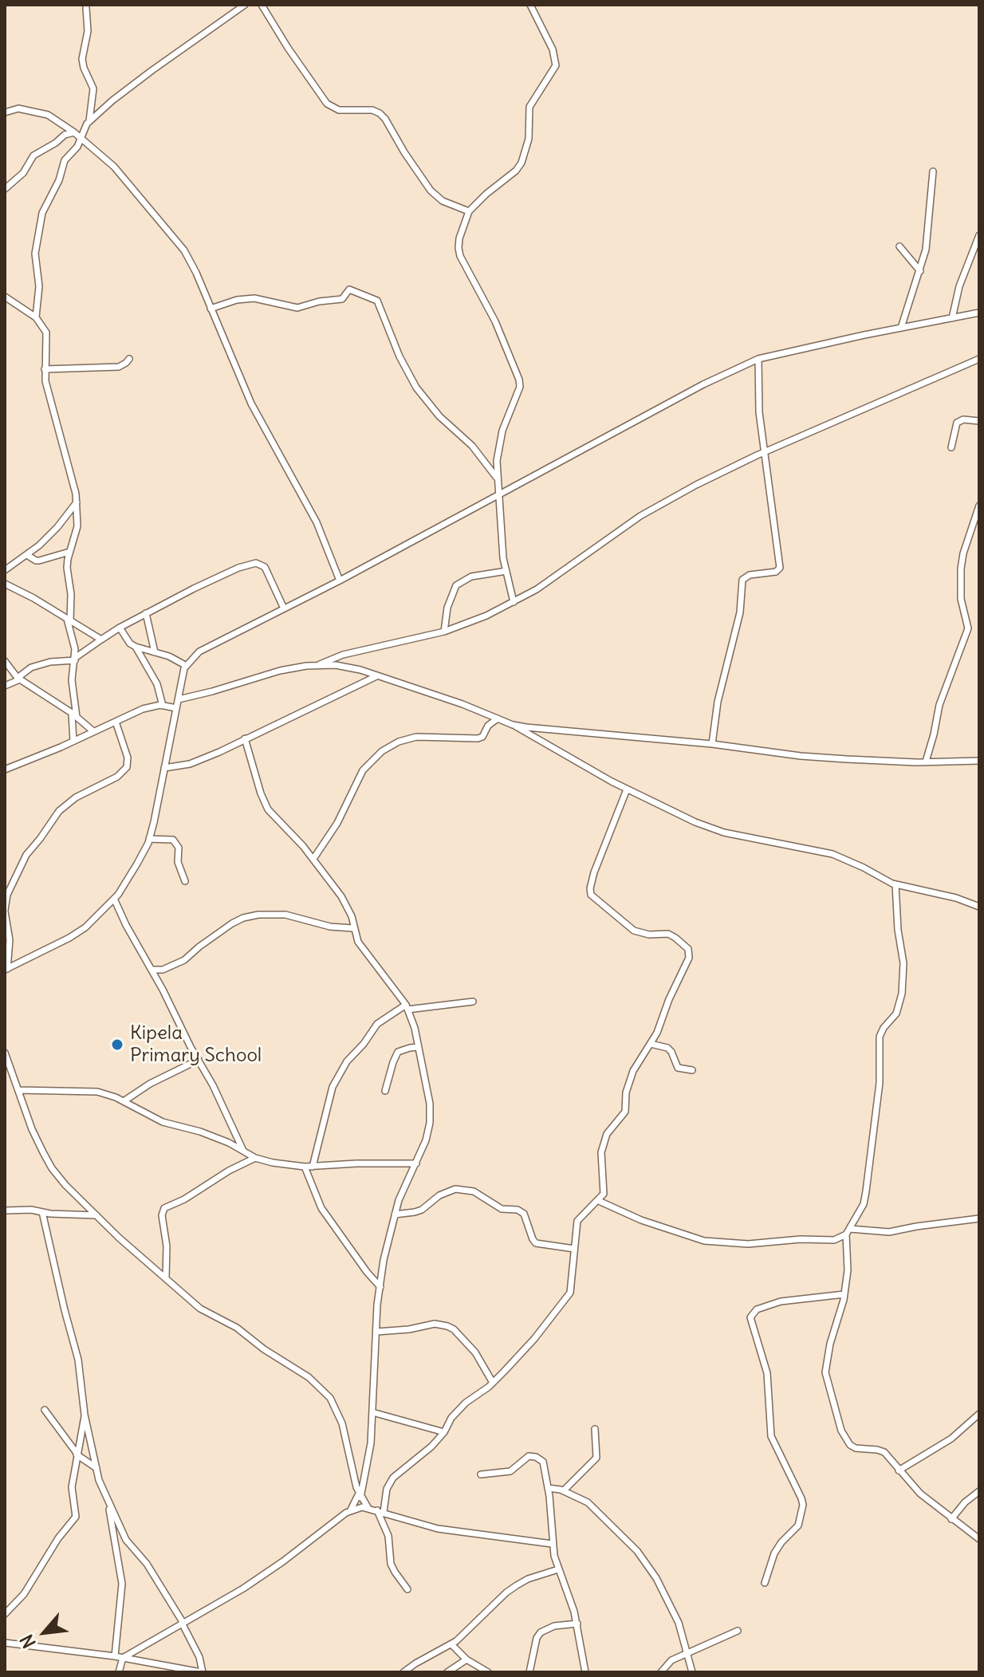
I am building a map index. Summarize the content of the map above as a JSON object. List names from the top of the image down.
{
  "places": ["Kipela Primary School"],
  "north": "bottom left"
}
